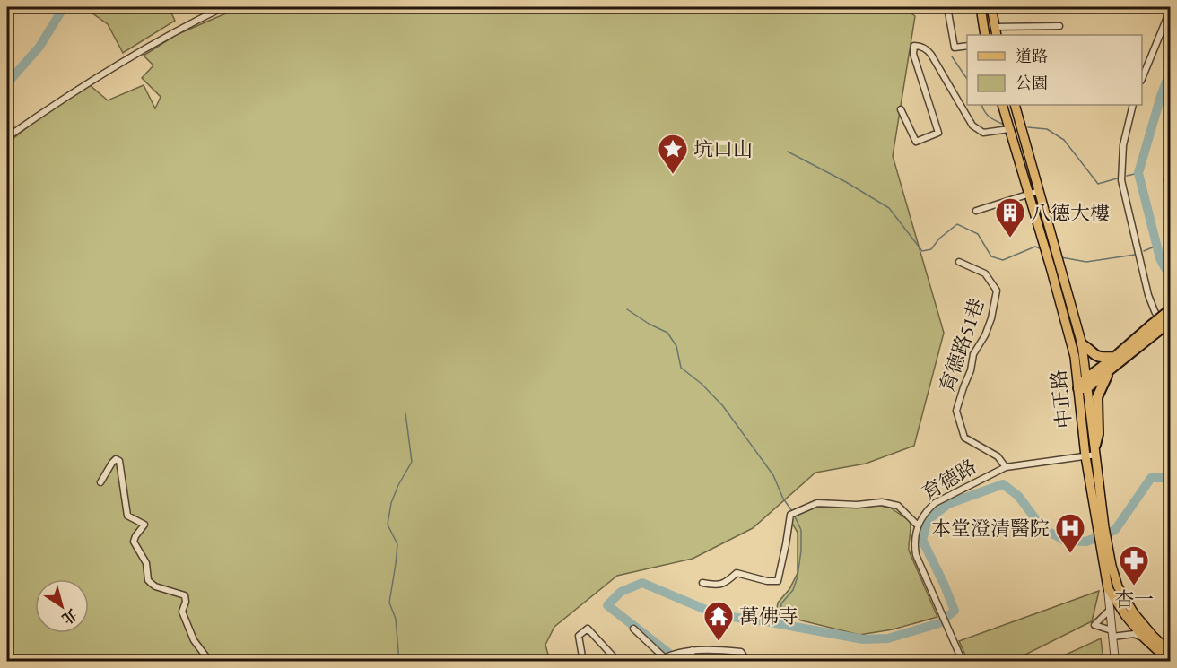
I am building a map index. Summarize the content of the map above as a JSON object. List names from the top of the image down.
{
  "streets": {
    "main road": ["中正路"],
    "street": ["育德路51巷", "育德路"]
  },
  "crossings": [
    ["育德路51巷", "育德路"],
    ["中正路", "育德路"]
  ],
  "places": {
    "place": ["坑口山"],
    "building": ["八德大樓"],
    "hospital": ["本堂澄清醫院"],
    "pharmacy": ["杏一"],
    "temple": ["萬佛寺"]
  },
  "legend": ["道路", "公園"],
  "north": "bottom right"
}
